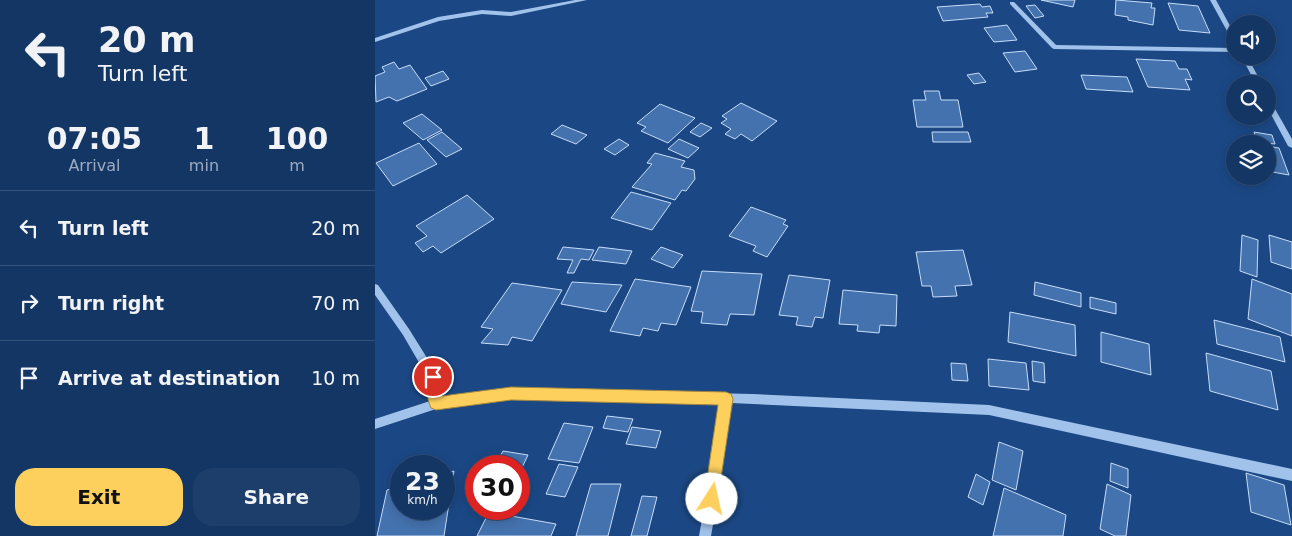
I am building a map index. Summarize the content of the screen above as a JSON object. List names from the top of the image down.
{
  "page": {
    "turn": ["20 m", "Turn left"],
    "eta": [
      "07:05",
      "Arrival",
      "1",
      "min",
      "100",
      "m"
    ],
    "list": [
      {
        "name": "Turn left",
        "value": "20 m"
      },
      {
        "name": "Turn right",
        "value": "70 m"
      },
      {
        "name": "Arrive at destination",
        "value": "10 m"
      }
    ],
    "speed": "23 km/h",
    "limit": "30",
    "buttons": ["Exit", "Share"]
  }
}
